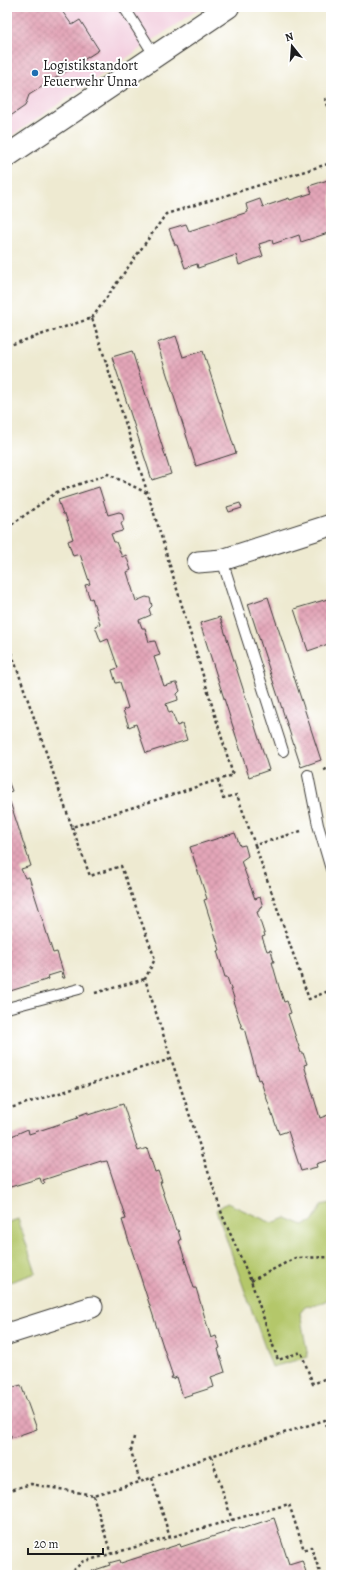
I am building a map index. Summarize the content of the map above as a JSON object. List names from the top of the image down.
{
  "places": ["Logistikstandort Feuerwehr Unna"],
  "scale_bar": "20 m",
  "north": "top"
}
